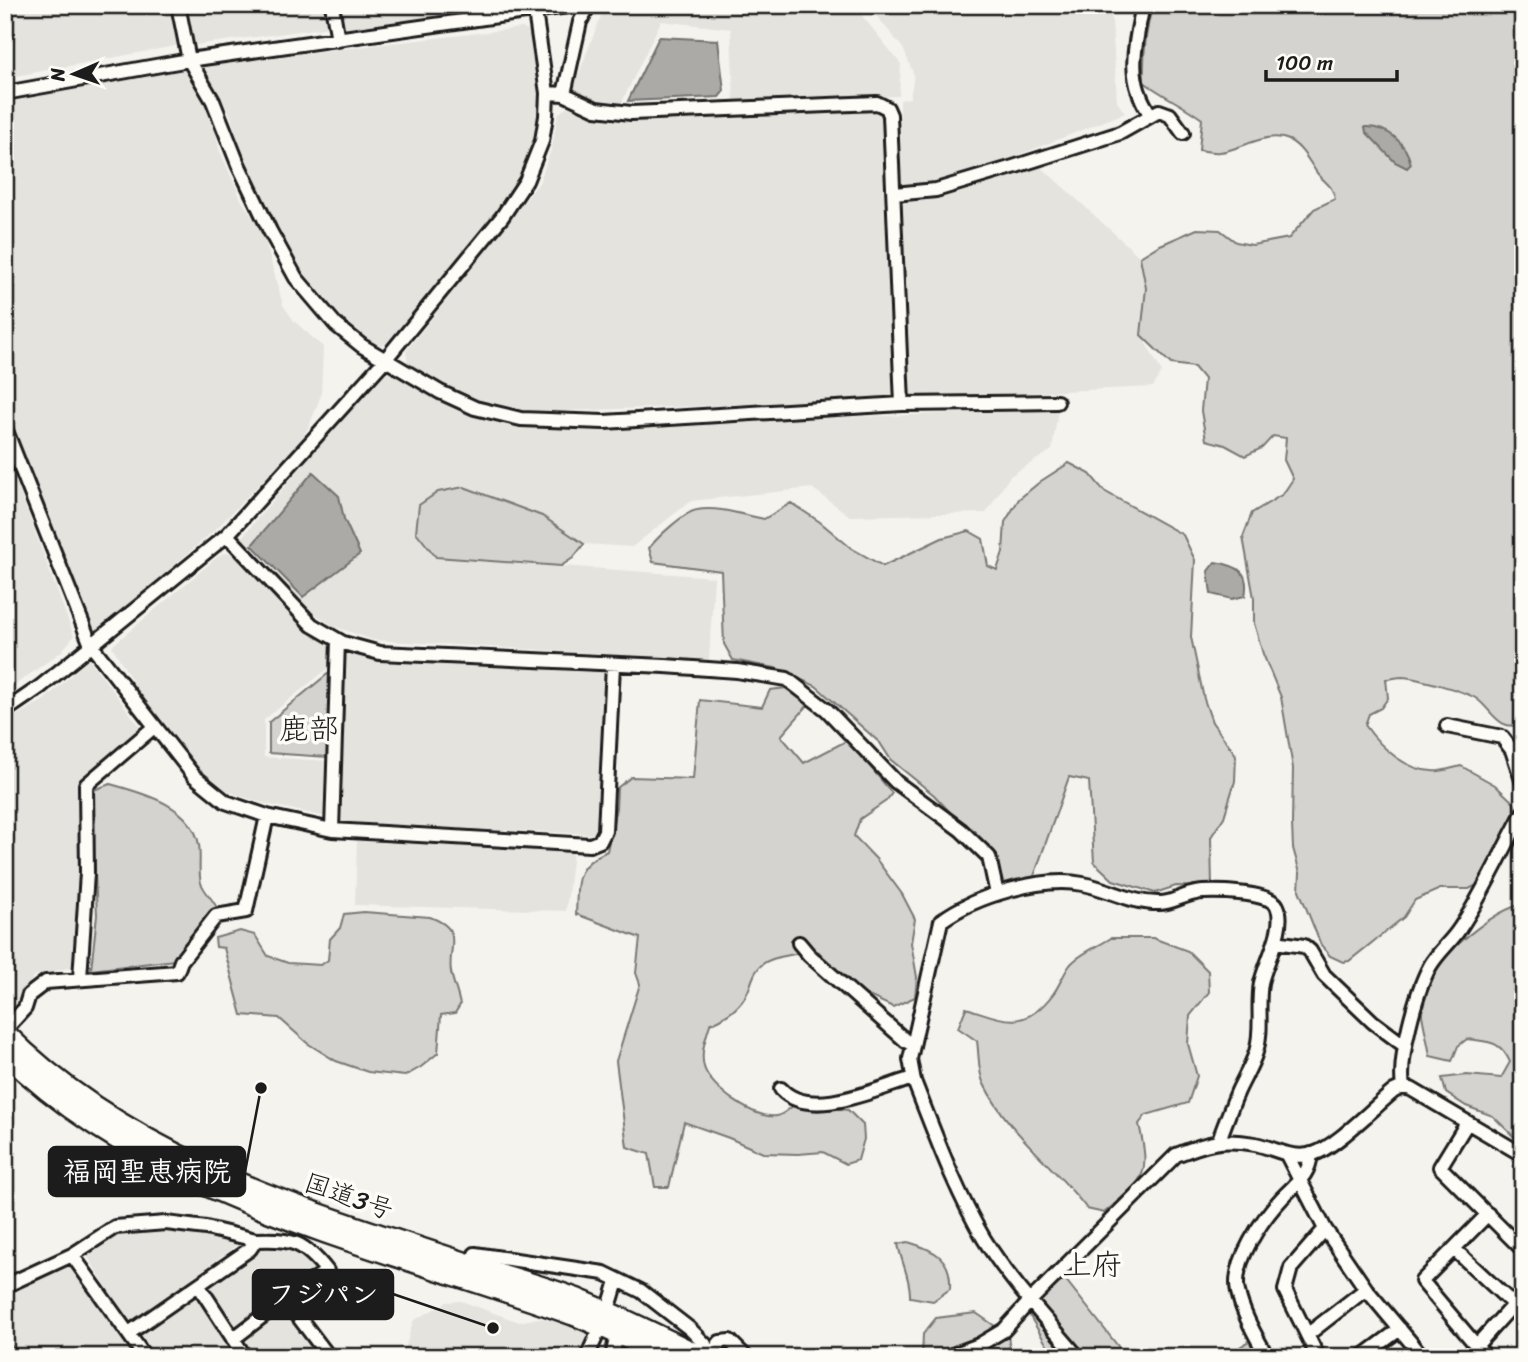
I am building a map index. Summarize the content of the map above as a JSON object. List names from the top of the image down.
{
  "streets": {
    "highway": ["国道3号"]
  },
  "districts": ["鹿部", "上府"],
  "places": ["福岡聖恵病院", "フジパン"],
  "scale_bar": "100 m",
  "north": "left"
}
